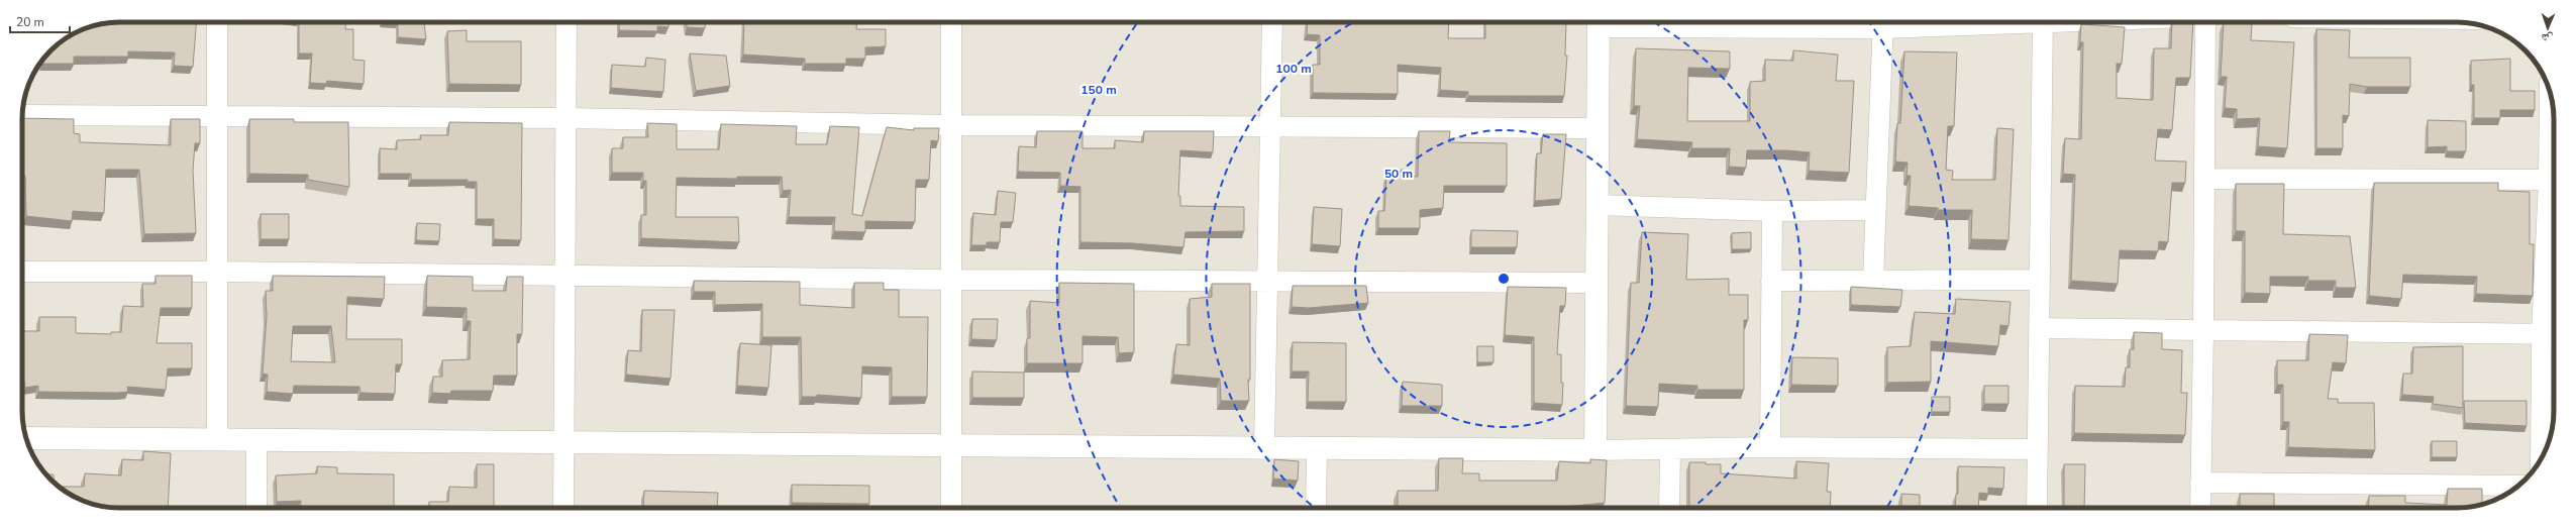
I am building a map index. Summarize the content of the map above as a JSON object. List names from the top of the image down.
{
  "scale_bar": "20 m",
  "north": "bottom",
  "rings": ["100 m", "150 m", "50 m"]
}
